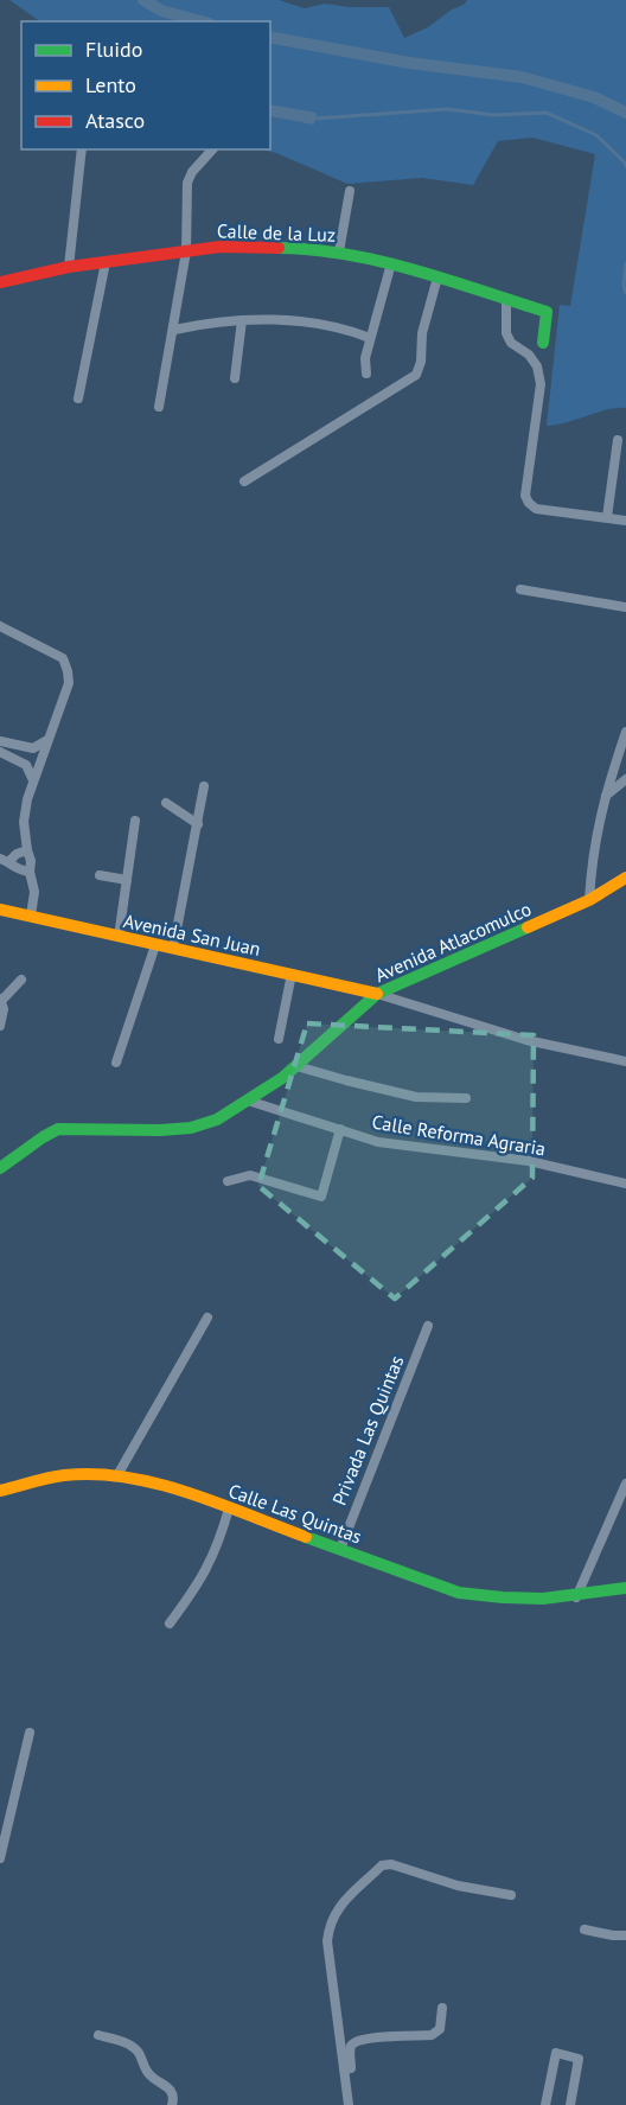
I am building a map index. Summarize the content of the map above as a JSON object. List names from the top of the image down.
{
  "streets": {
    "street": [
      "Calle de la Luz",
      "Avenida San Juan",
      "Avenida Atlacomulco",
      "Calle Reforma Agraria",
      "Privada Las Quintas",
      "Calle Las Quintas"
    ]
  },
  "crossings": [
    ["Avenida San Juan", "Avenida Atlacomulco"],
    ["Avenida Atlacomulco", "Calle Reforma Agraria"],
    ["Privada Las Quintas", "Calle Las Quintas"]
  ],
  "legend": ["Fluido", "Lento", "Atasco"]
}
